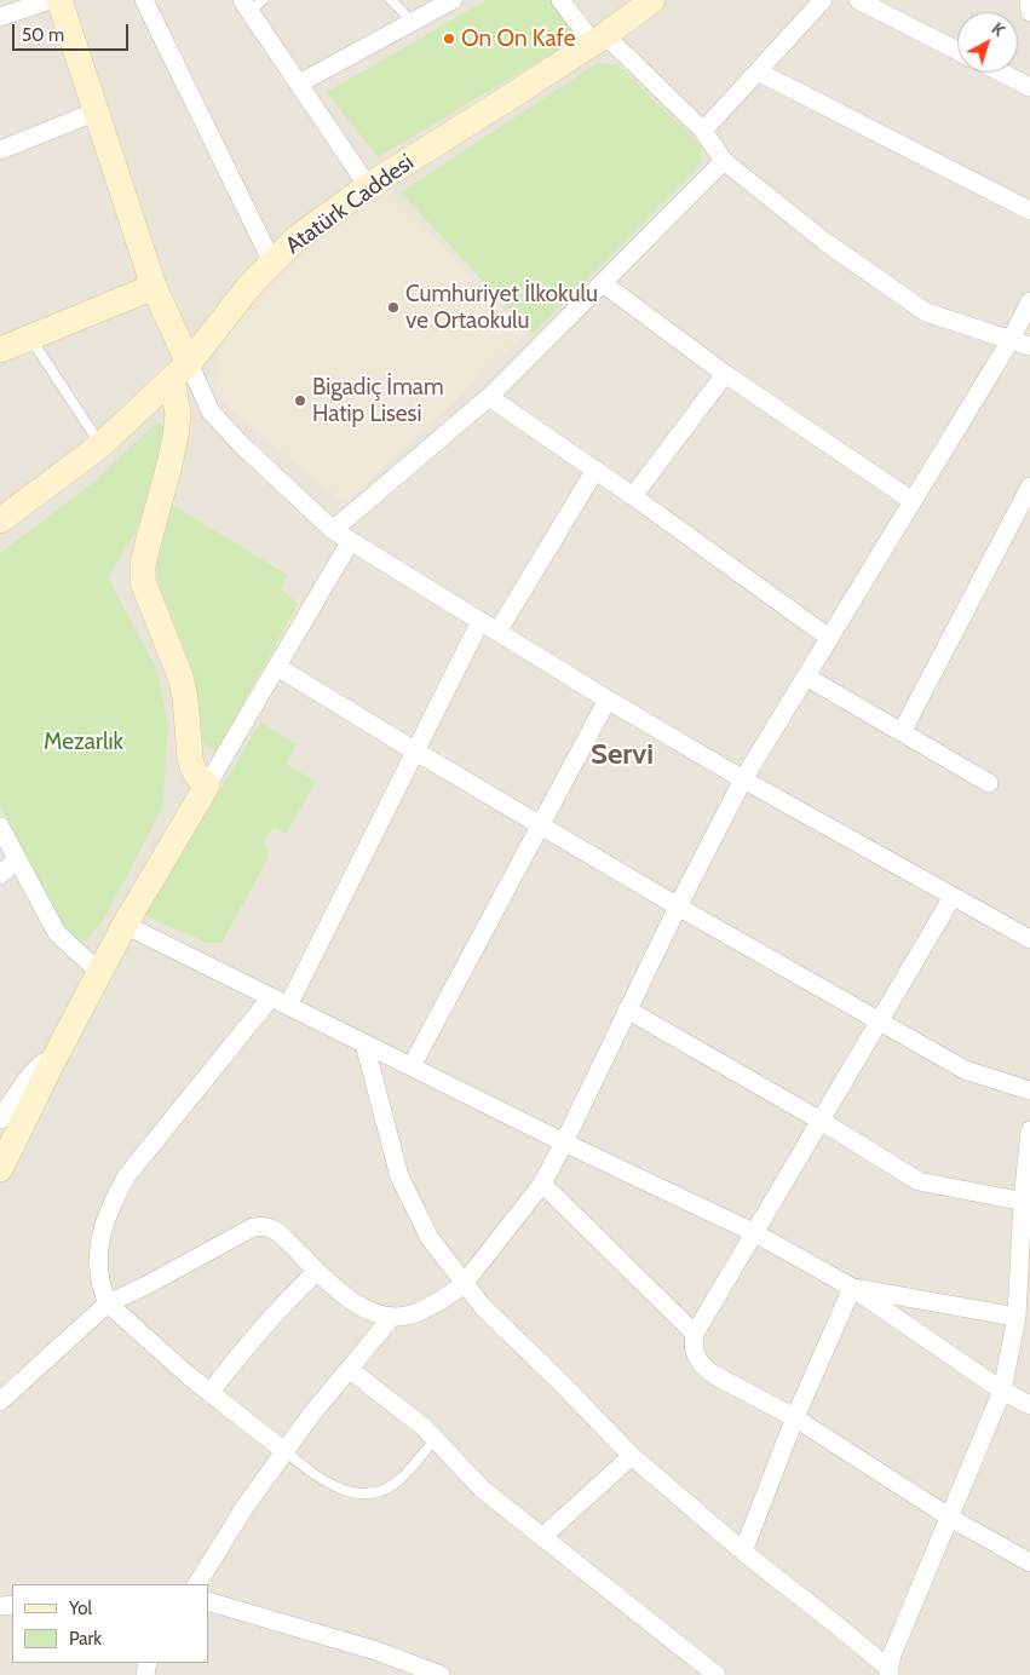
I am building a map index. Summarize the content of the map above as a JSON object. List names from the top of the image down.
{
  "streets": {
    "street": ["Atatürk Caddesi"]
  },
  "districts": ["Servi"],
  "parks": ["Mezarlık"],
  "places": ["On On Kafe", "Cumhuriyet İlkokulu ve Ortaokulu", "Bigadiç İmam Hatip Lisesi"],
  "legend": ["Yol", "Park"],
  "scale_bar": "50 m",
  "north": "top right"
}
